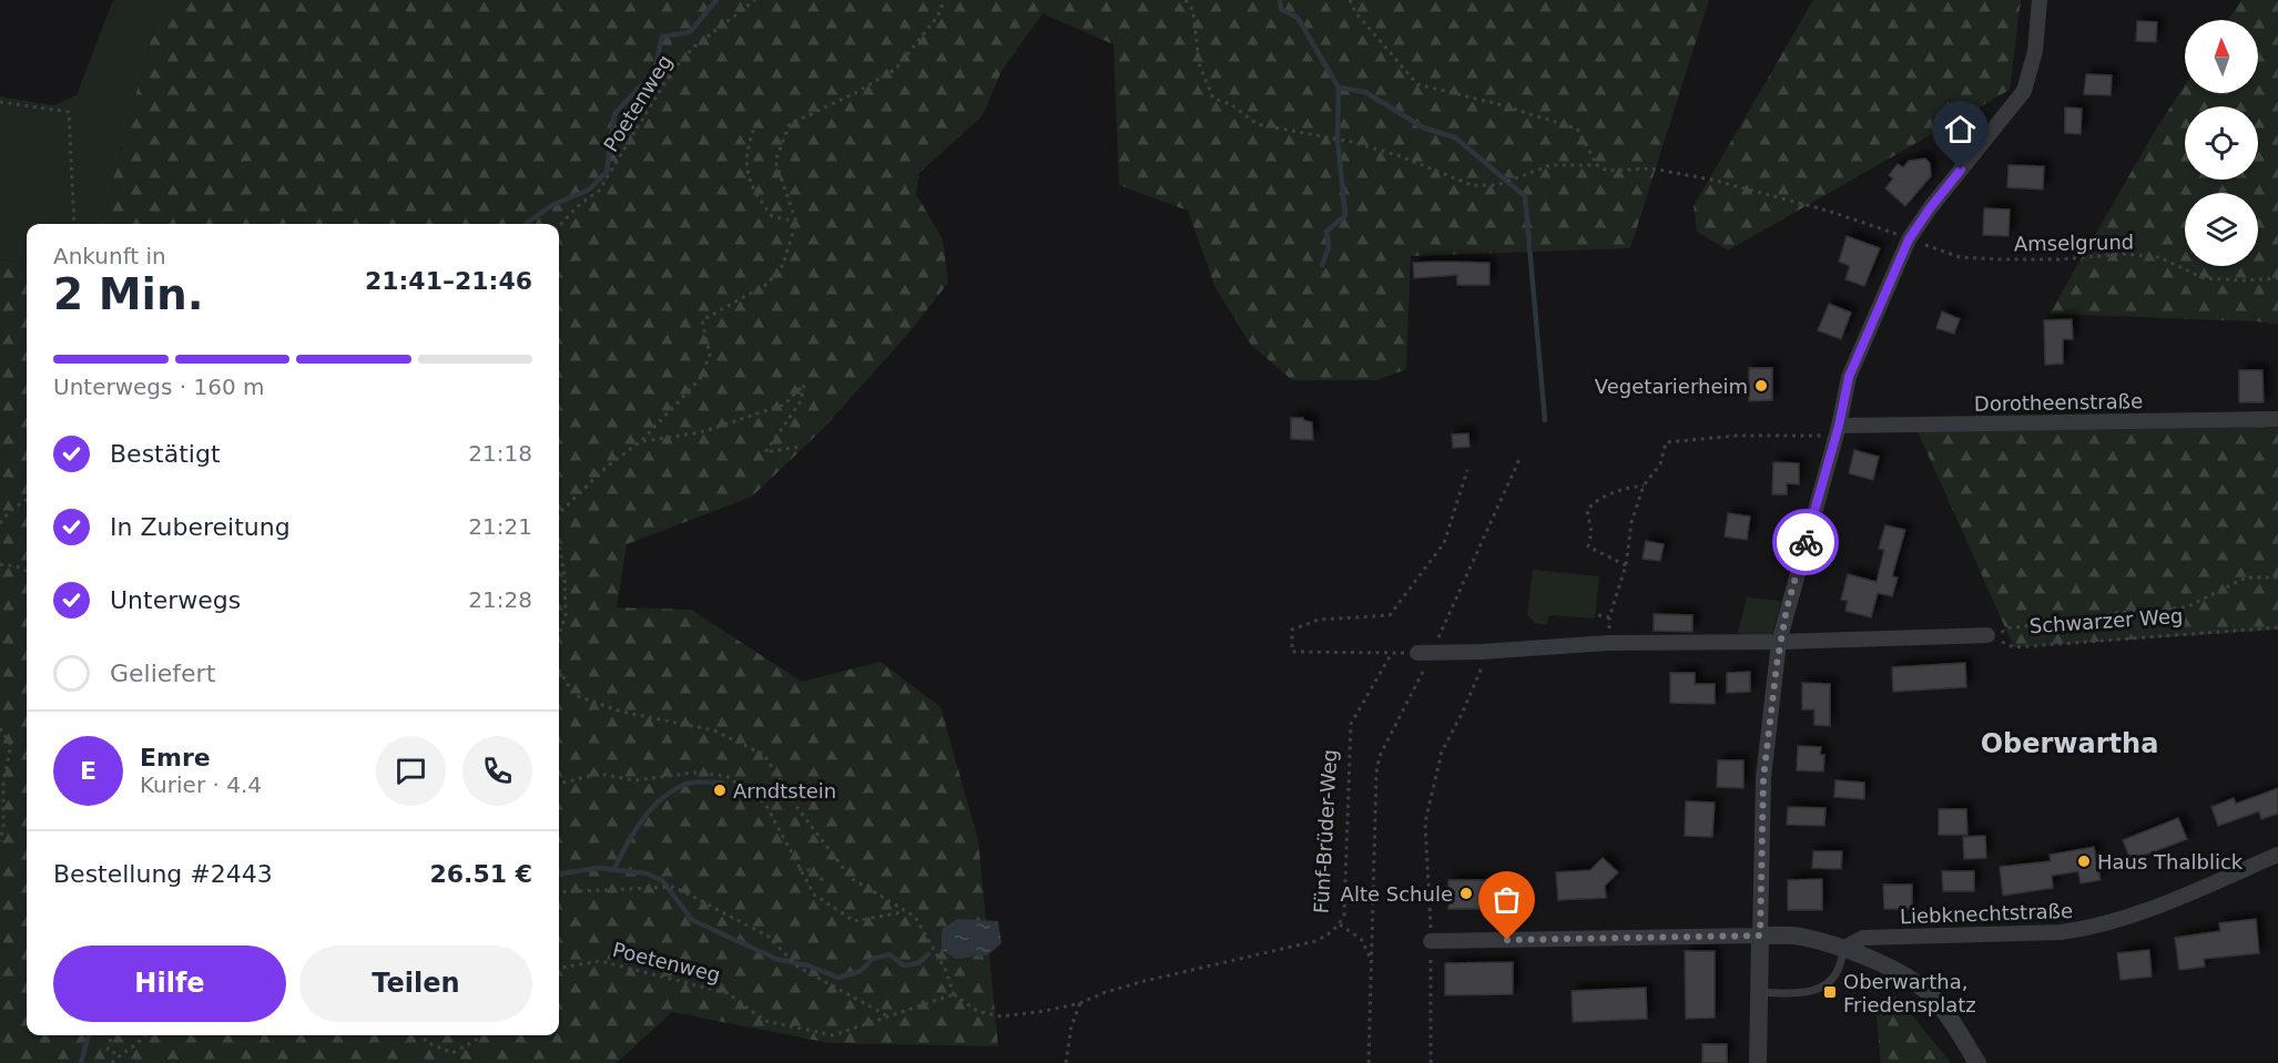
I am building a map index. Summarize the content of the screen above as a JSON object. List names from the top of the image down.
{
  "streets": {
    "street": ["Dorotheenstraße", "Liebknechtstraße"],
    "path": [
      "Poetenweg",
      "Amselgrund",
      "Schwarzer Weg",
      "Fünf-Brüder-Weg"
    ]
  },
  "crossings": [
    ["Poetenweg", "Fünf-Brüder-Weg"]
  ],
  "districts": ["Oberwartha"],
  "places": {
    "other": [
      "Vegetarierheim",
      "Arndtstein",
      "Haus Thalblick",
      "Alte Schule"
    ],
    "transit": ["Oberwartha, Friedensplatz"]
  },
  "north": "top",
  "page": {
    "heading": ["2 Min.", "Ankunft in", "21:41–21:46"],
    "panel": [
      "Emre",
      "Kurier · 4.4",
      "Bestellung #2443",
      "26.51 €"
    ],
    "bar": "Unterwegs · 160 m",
    "list": [
      ["Bestätigt", "21:18"],
      ["In Zubereitung", "21:21"],
      ["Unterwegs", "21:28"],
      "Geliefert"
    ],
    "round": "E",
    "buttons": ["Hilfe", "Teilen"]
  }
}
